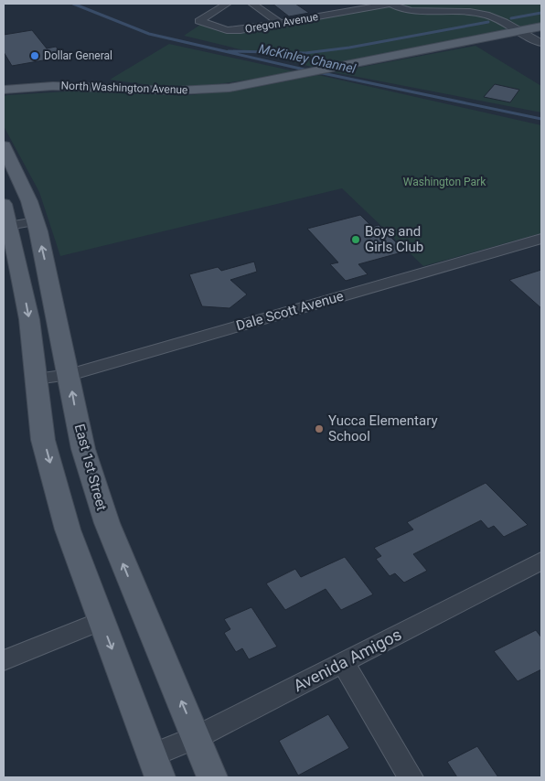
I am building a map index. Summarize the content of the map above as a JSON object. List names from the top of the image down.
{
  "streets": {
    "main road": ["North Washington Avenue", "East 1st Street"],
    "street": ["Oregon Avenue", "Dale Scott Avenue", "Avenida Amigos"]
  },
  "crossings": [
    ["Dale Scott Avenue", "East 1st Street"],
    ["East 1st Street", "Avenida Amigos"]
  ],
  "water": ["McKinley Channel"],
  "parks": ["Washington Park"],
  "places": ["Dollar General", "Boys and Girls Club", "Yucca Elementary School"]
}
